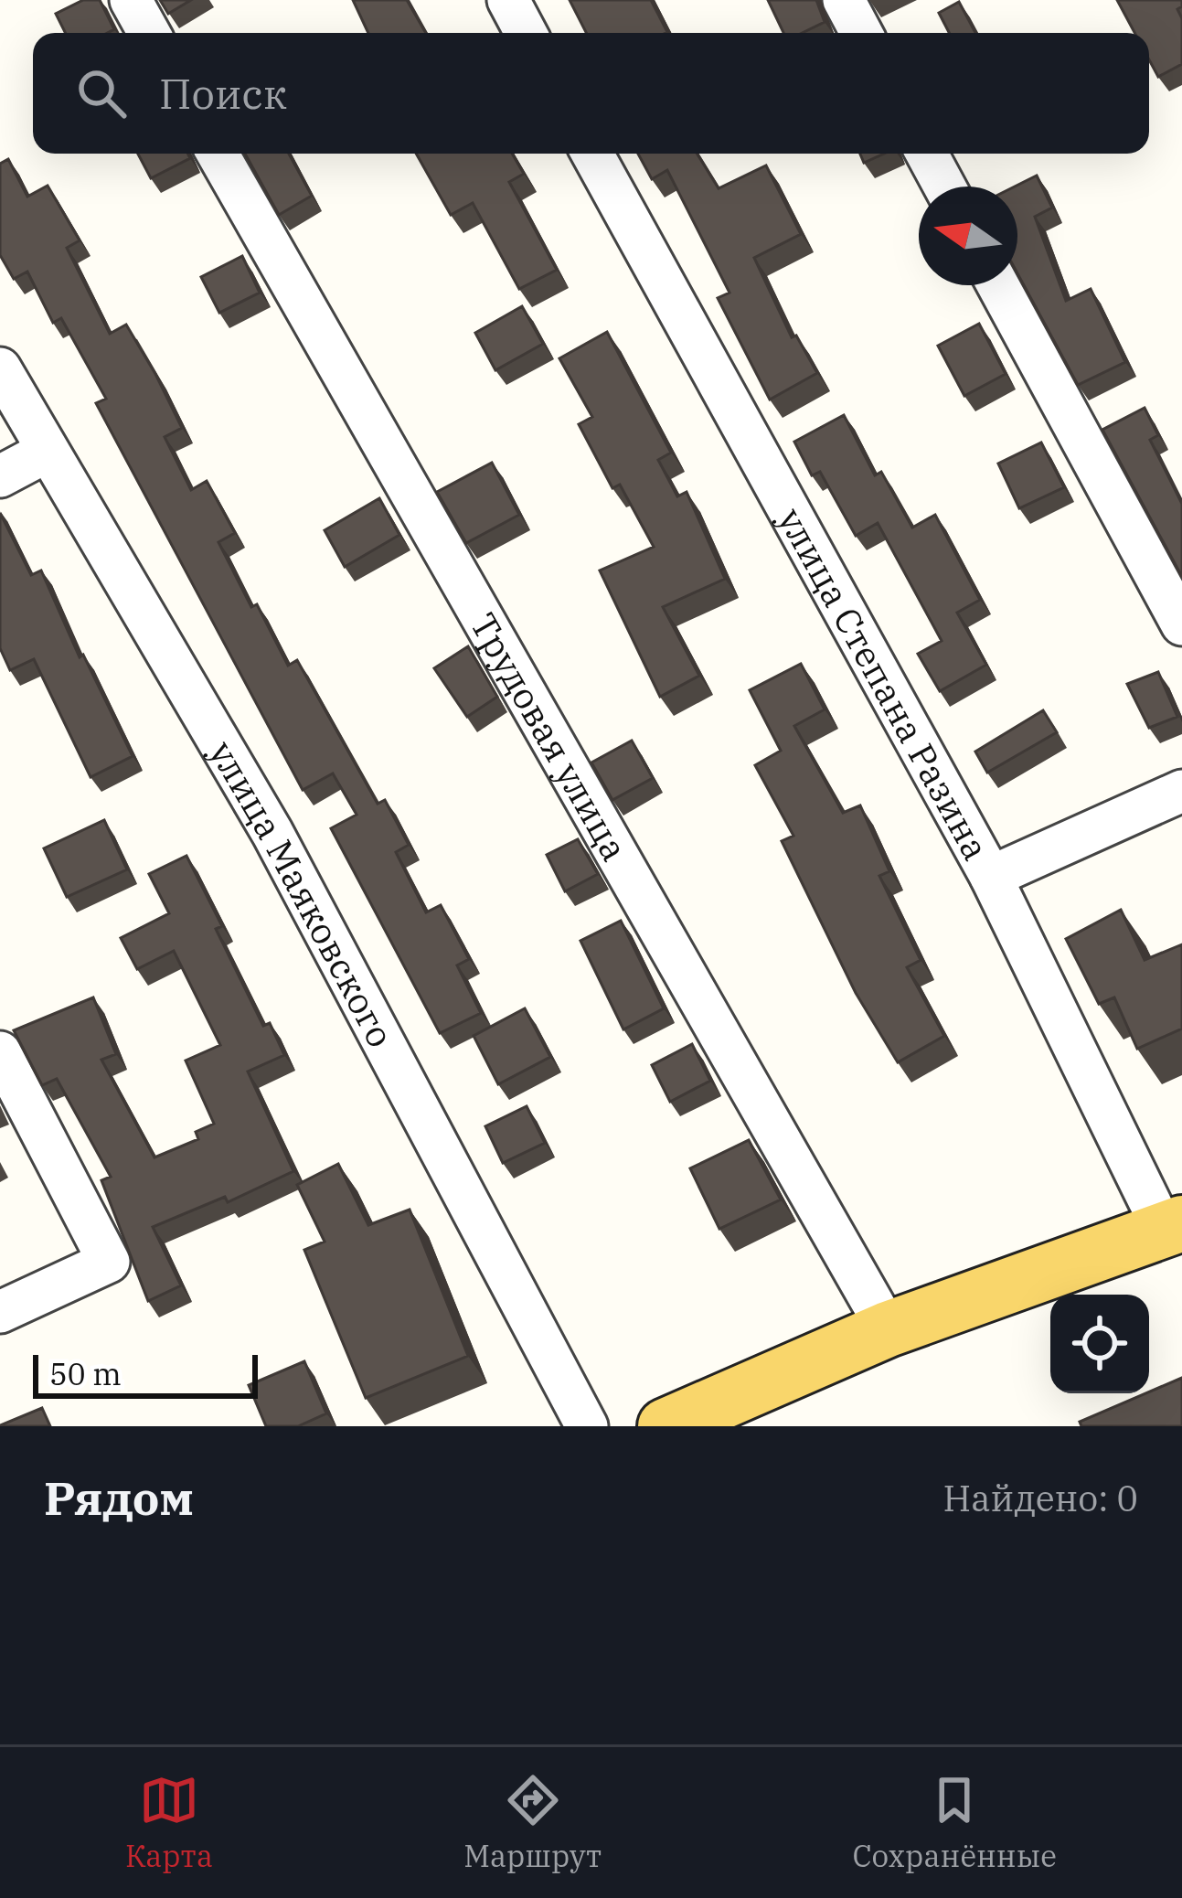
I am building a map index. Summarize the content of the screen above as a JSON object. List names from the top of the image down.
{
  "streets": {
    "street": ["улица Степана Разина", "Трудовая улица", "улица Маяковского"]
  },
  "scale_bar": "50 m",
  "north": "left",
  "page": {
    "search": "Поиск",
    "scale": "50 m",
    "heading": ["Рядом", "Найдено: 0"],
    "nav": ["Карта", "Маршрут", "Сохранённые"]
  }
}
